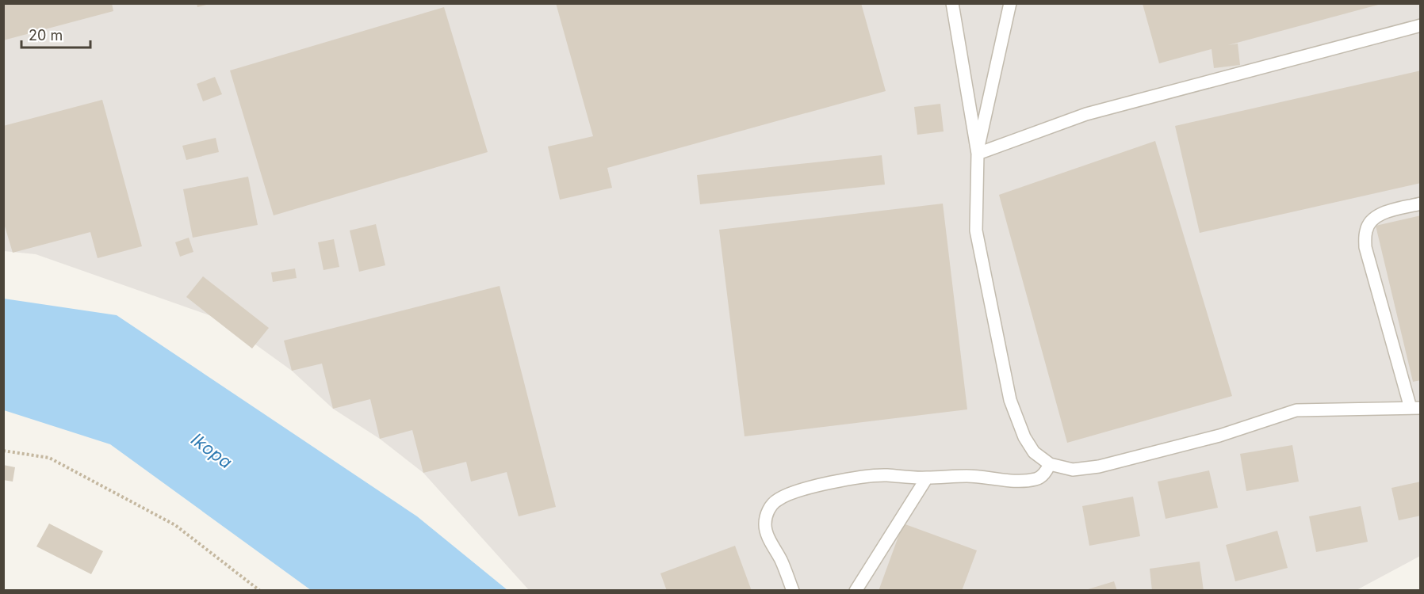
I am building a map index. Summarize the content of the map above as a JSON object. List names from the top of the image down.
{
  "water": ["Ikopa"],
  "scale_bar": "20 m"
}
